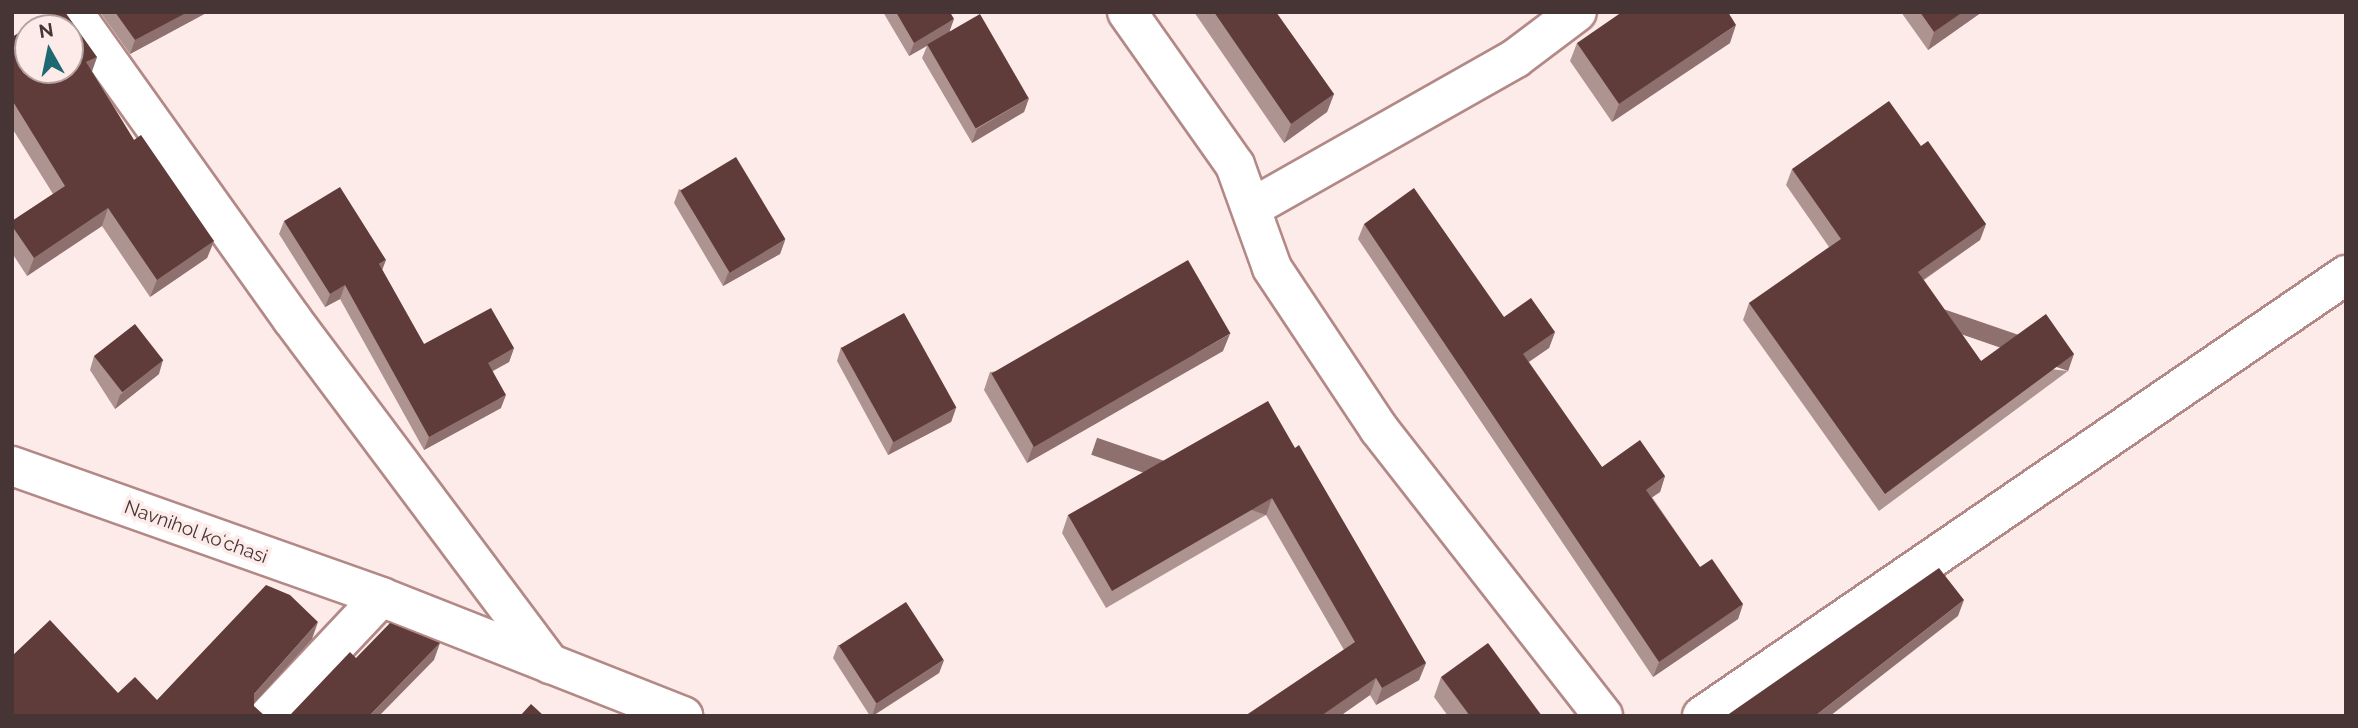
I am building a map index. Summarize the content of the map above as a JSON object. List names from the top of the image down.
{
  "streets": {
    "street": ["Navnihol koʻchasi"]
  },
  "north": "top"
}
